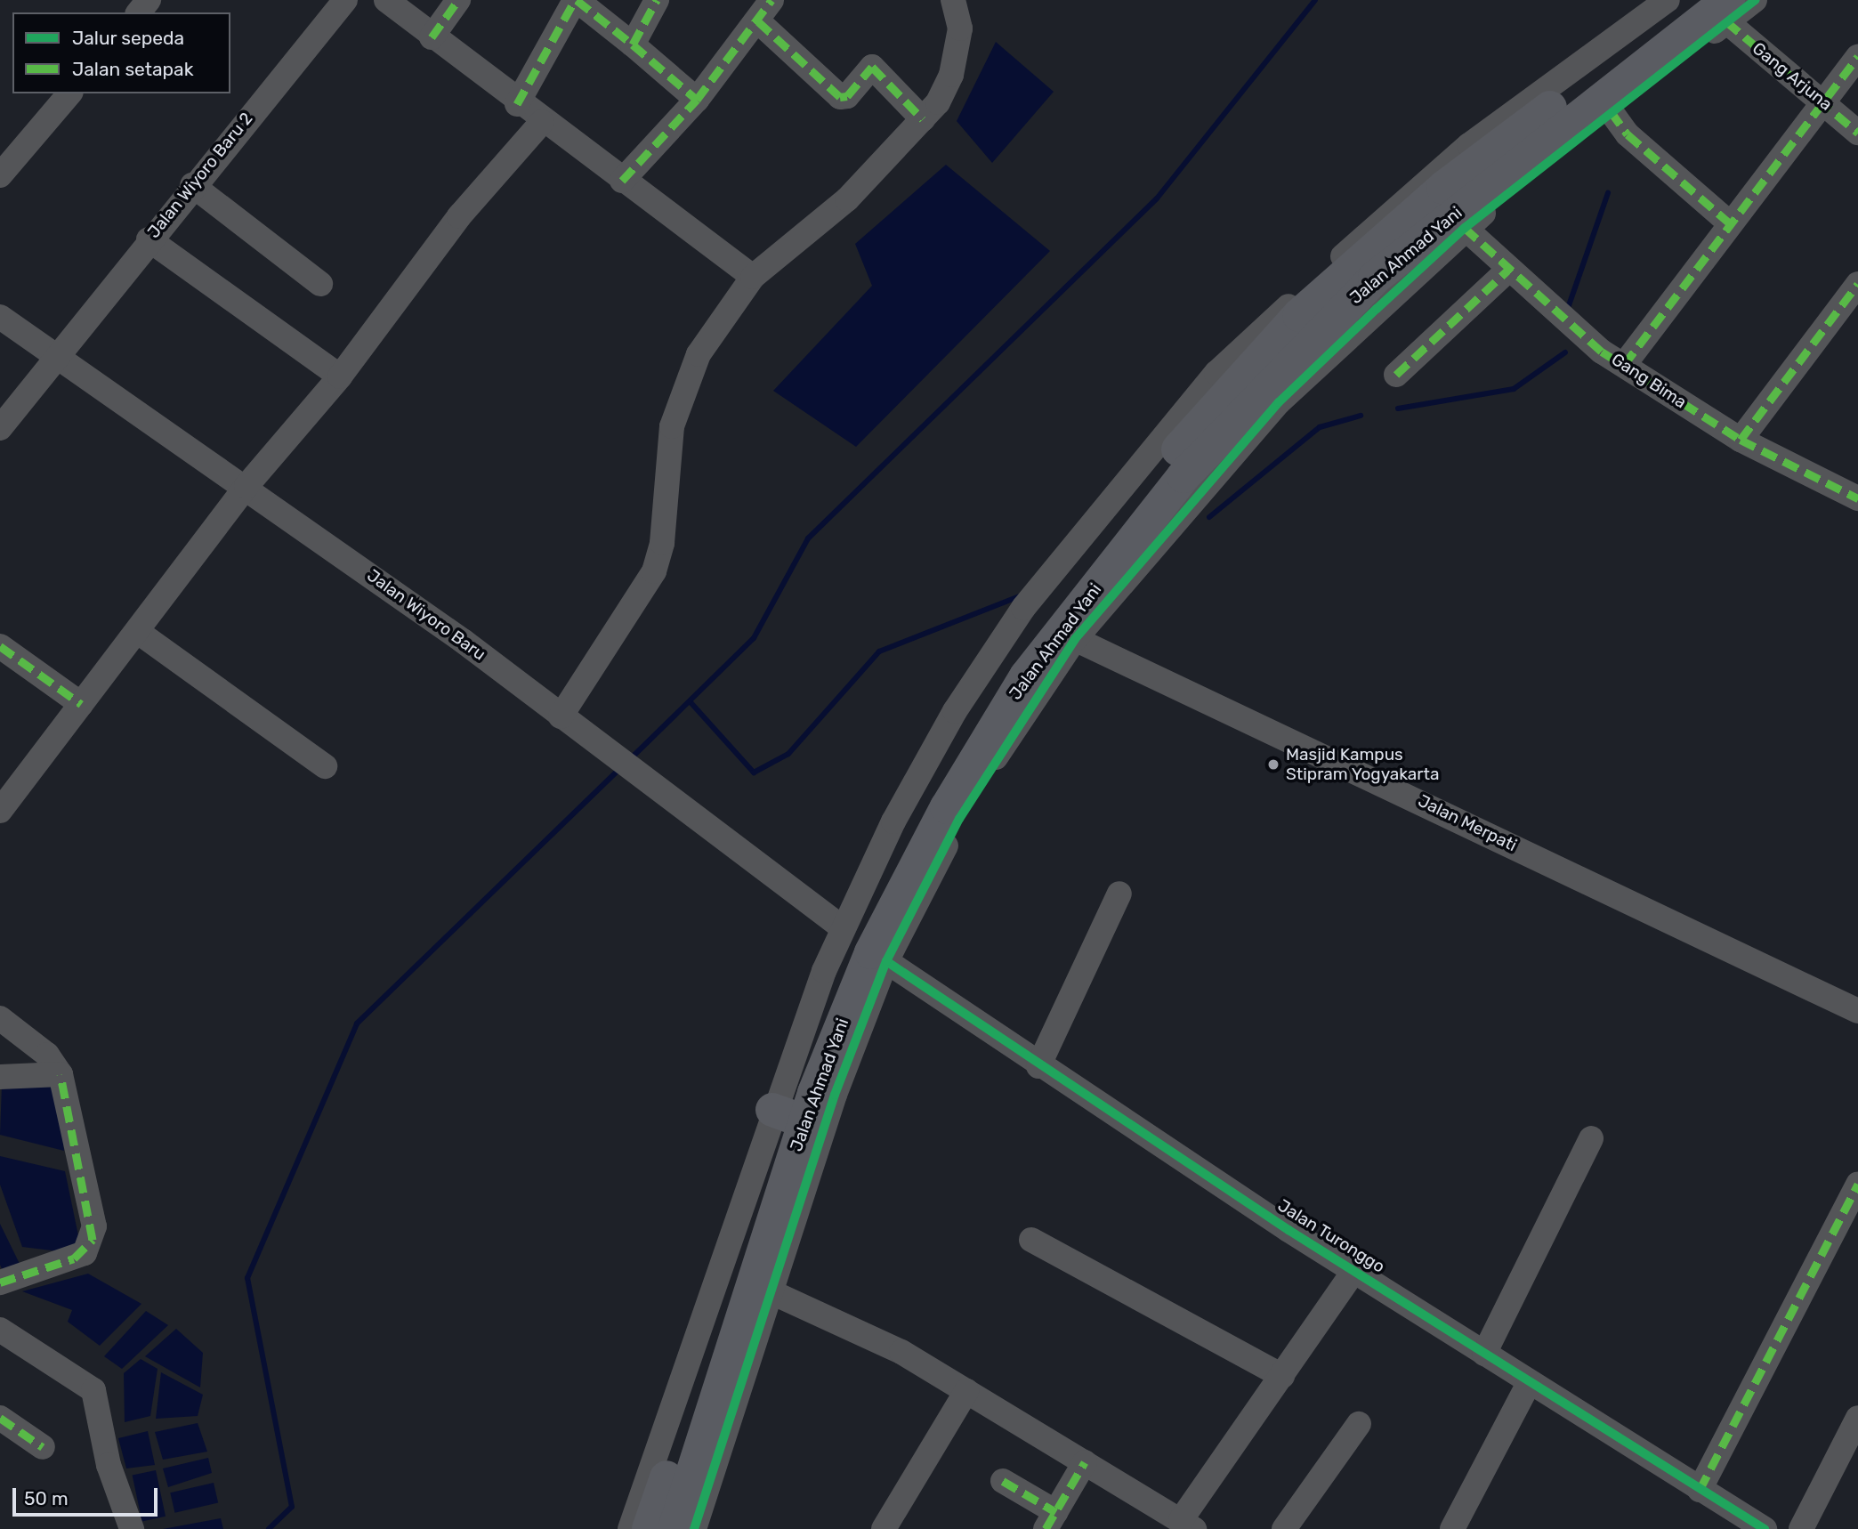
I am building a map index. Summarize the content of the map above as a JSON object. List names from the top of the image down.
{
  "streets": {
    "highway": ["Jalan Ahmad Yani"],
    "street": [
      "Gang Arjuna",
      "Jalan Wiyoro Baru 2",
      "Gang Bima",
      "Jalan Wiyoro Baru",
      "Jalan Merpati",
      "Jalan Turonggo"
    ]
  },
  "crossings": [
    ["Gang Arjuna", "Jalan Ahmad Yani"],
    ["Jalan Wiyoro Baru 2", "Jalan Wiyoro Baru"]
  ],
  "places": ["Masjid Kampus Stipram Yogyakarta"],
  "legend": ["Jalur sepeda", "Jalan setapak"],
  "scale_bar": "50 m"
}
